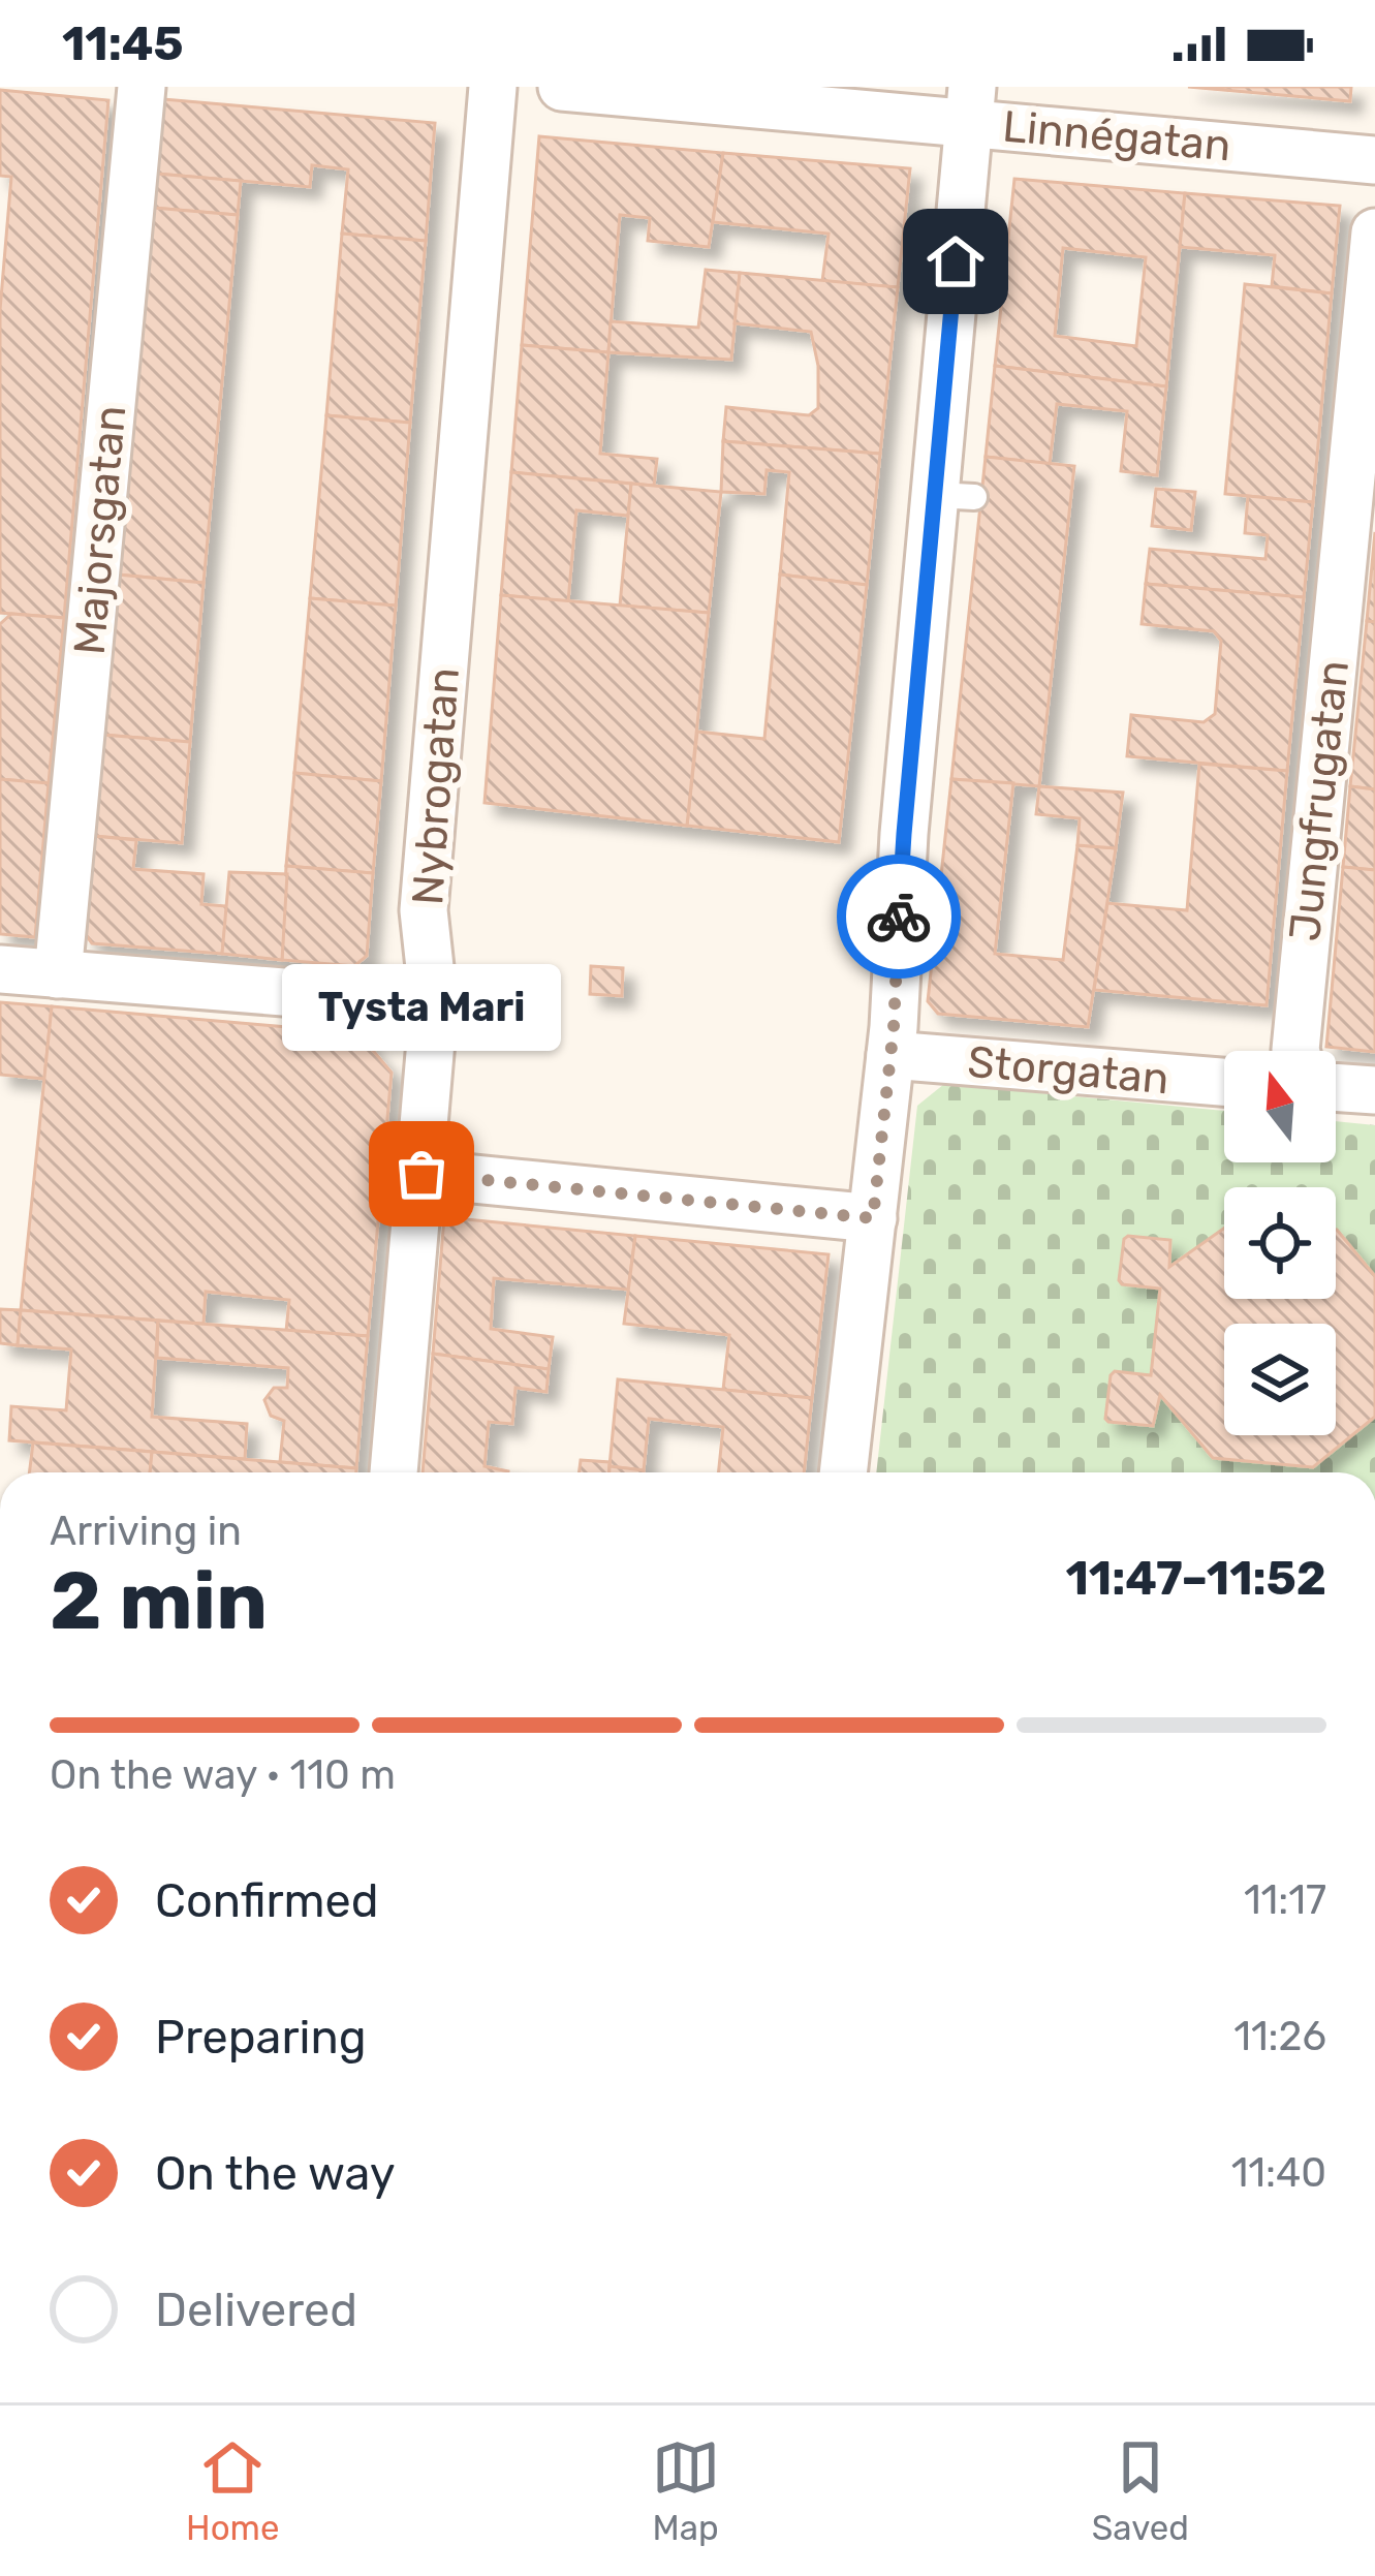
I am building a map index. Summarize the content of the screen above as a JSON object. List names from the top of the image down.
{
  "streets": {
    "street": [
      "Linnégatan",
      "Majorsgatan",
      "Nybrogatan",
      "Jungfrugatan",
      "Storgatan"
    ]
  },
  "places": ["Tysta Mari"],
  "north": "top",
  "page": {
    "status": "11:45",
    "bubble": "Tysta Mari",
    "heading": ["2 min", "Arriving in", "11:47–11:52"],
    "bar": "On the way · 110 m",
    "list": [
      ["Confirmed", "11:17"],
      ["Preparing", "11:26"],
      ["On the way", "11:40"],
      "Delivered"
    ],
    "tabs": ["Home", "Map", "Saved"]
  }
}
